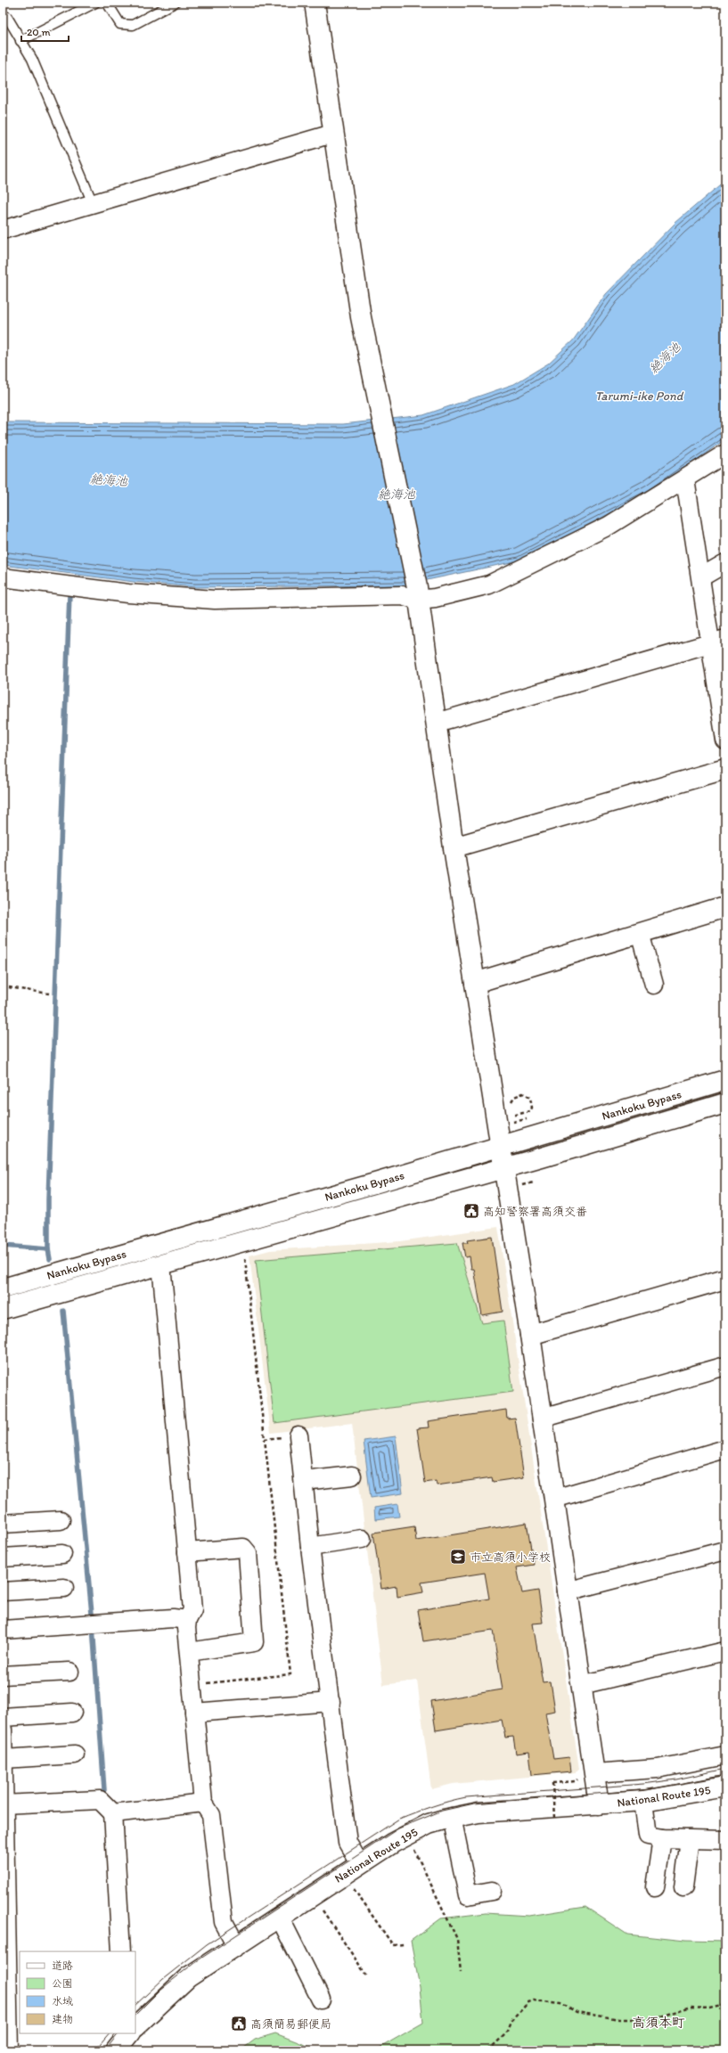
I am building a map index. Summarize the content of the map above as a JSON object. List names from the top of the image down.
{
  "streets": {
    "main road": ["Nankoku Bypass", "National Route 195"]
  },
  "districts": ["高須本町"],
  "water": ["絶海池", "Tarumi-ike Pond"],
  "places": {
    "public building": ["高知警察署高須交番", "高須簡易郵便局"],
    "school or university": ["市立高須小学校"]
  },
  "legend": [
    "道路",
    "公園",
    "水域",
    "建物"
  ],
  "scale_bar": "20 m"
}
